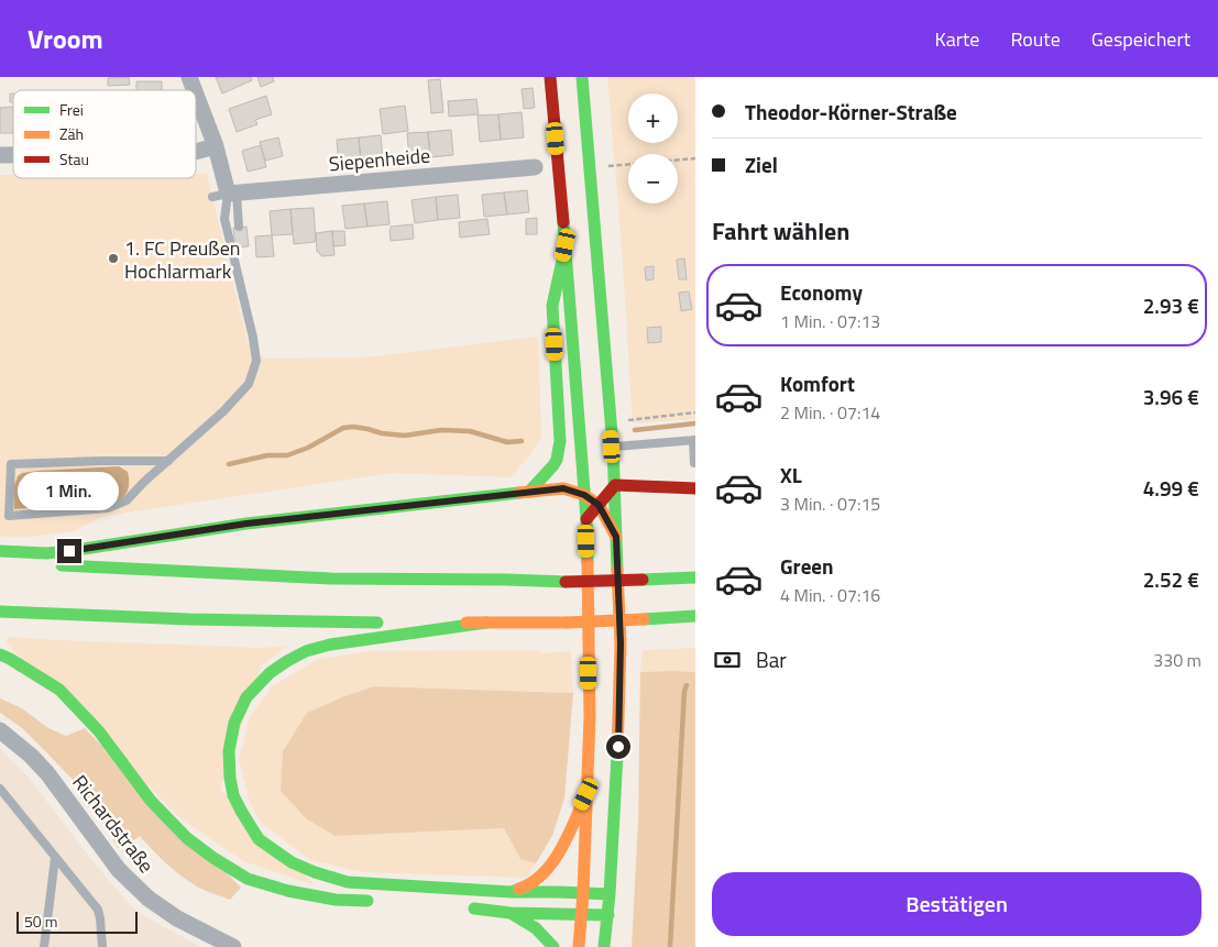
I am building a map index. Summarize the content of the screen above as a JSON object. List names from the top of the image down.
{
  "streets": {
    "street": ["Siepenheide", "Richardstraße"]
  },
  "places": ["1. FC Preußen Hochlarmark"],
  "legend": ["Frei", "Zäh", "Stau"],
  "scale_bar": "50 m",
  "page": {
    "header": "Vroom",
    "nav": ["Karte", "Route", "Gespeichert"],
    "banner": ["Theodor-Körner-Straße", "Ziel"],
    "map_buttons": ["+", "−"],
    "heading": "Fahrt wählen",
    "list": [
      {
        "name": "Economy",
        "note": "1 Min. · 07:13",
        "value": "2.93 €"
      },
      {
        "name": "Komfort",
        "note": "2 Min. · 07:14",
        "value": "3.96 €"
      },
      {
        "name": "XL",
        "note": "3 Min. · 07:15",
        "value": "4.99 €"
      },
      {
        "name": "Green",
        "note": "4 Min. · 07:16",
        "value": "2.52 €"
      }
    ],
    "bubble": "1 Min.",
    "pay": ["Bar", "330 m"],
    "buttons": "Bestätigen",
    "scale": "50 m"
  }
}
